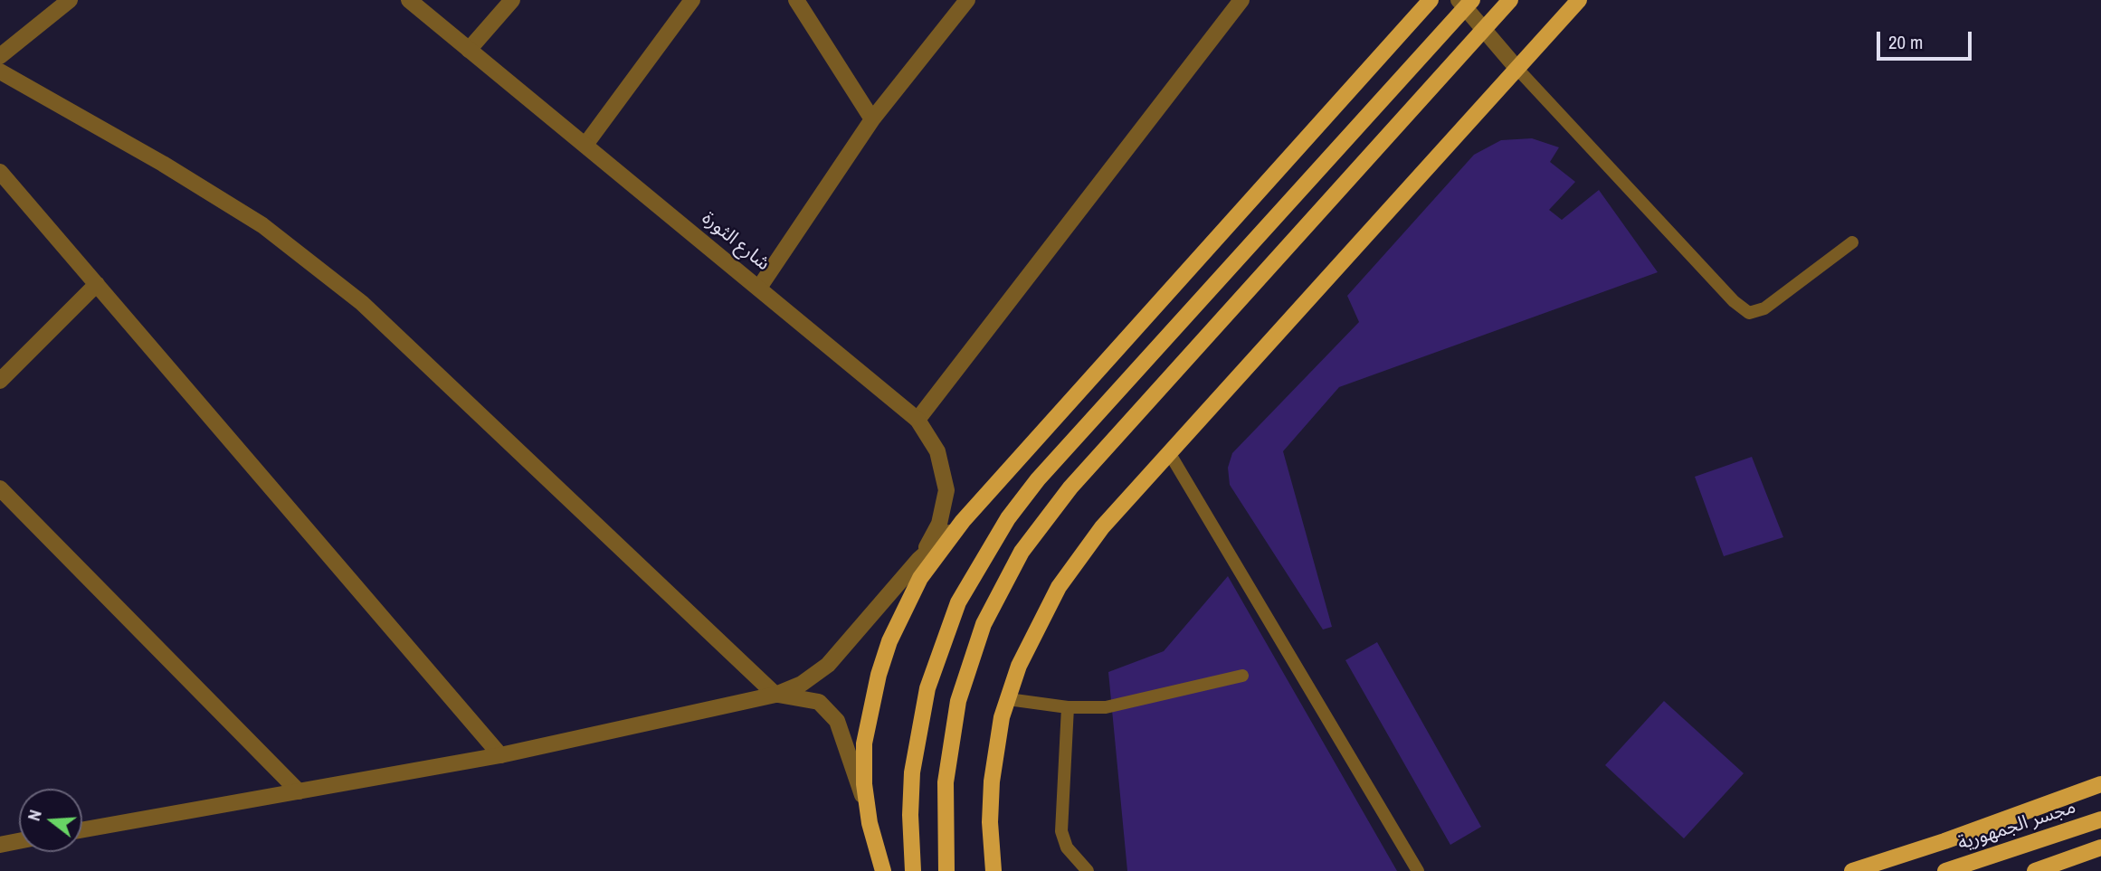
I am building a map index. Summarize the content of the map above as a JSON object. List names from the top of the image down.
{
  "streets": {
    "main road": ["مجسر الجمهورية"],
    "street": ["شارع الثورة"]
  },
  "scale_bar": "20 m",
  "north": "left"
}
